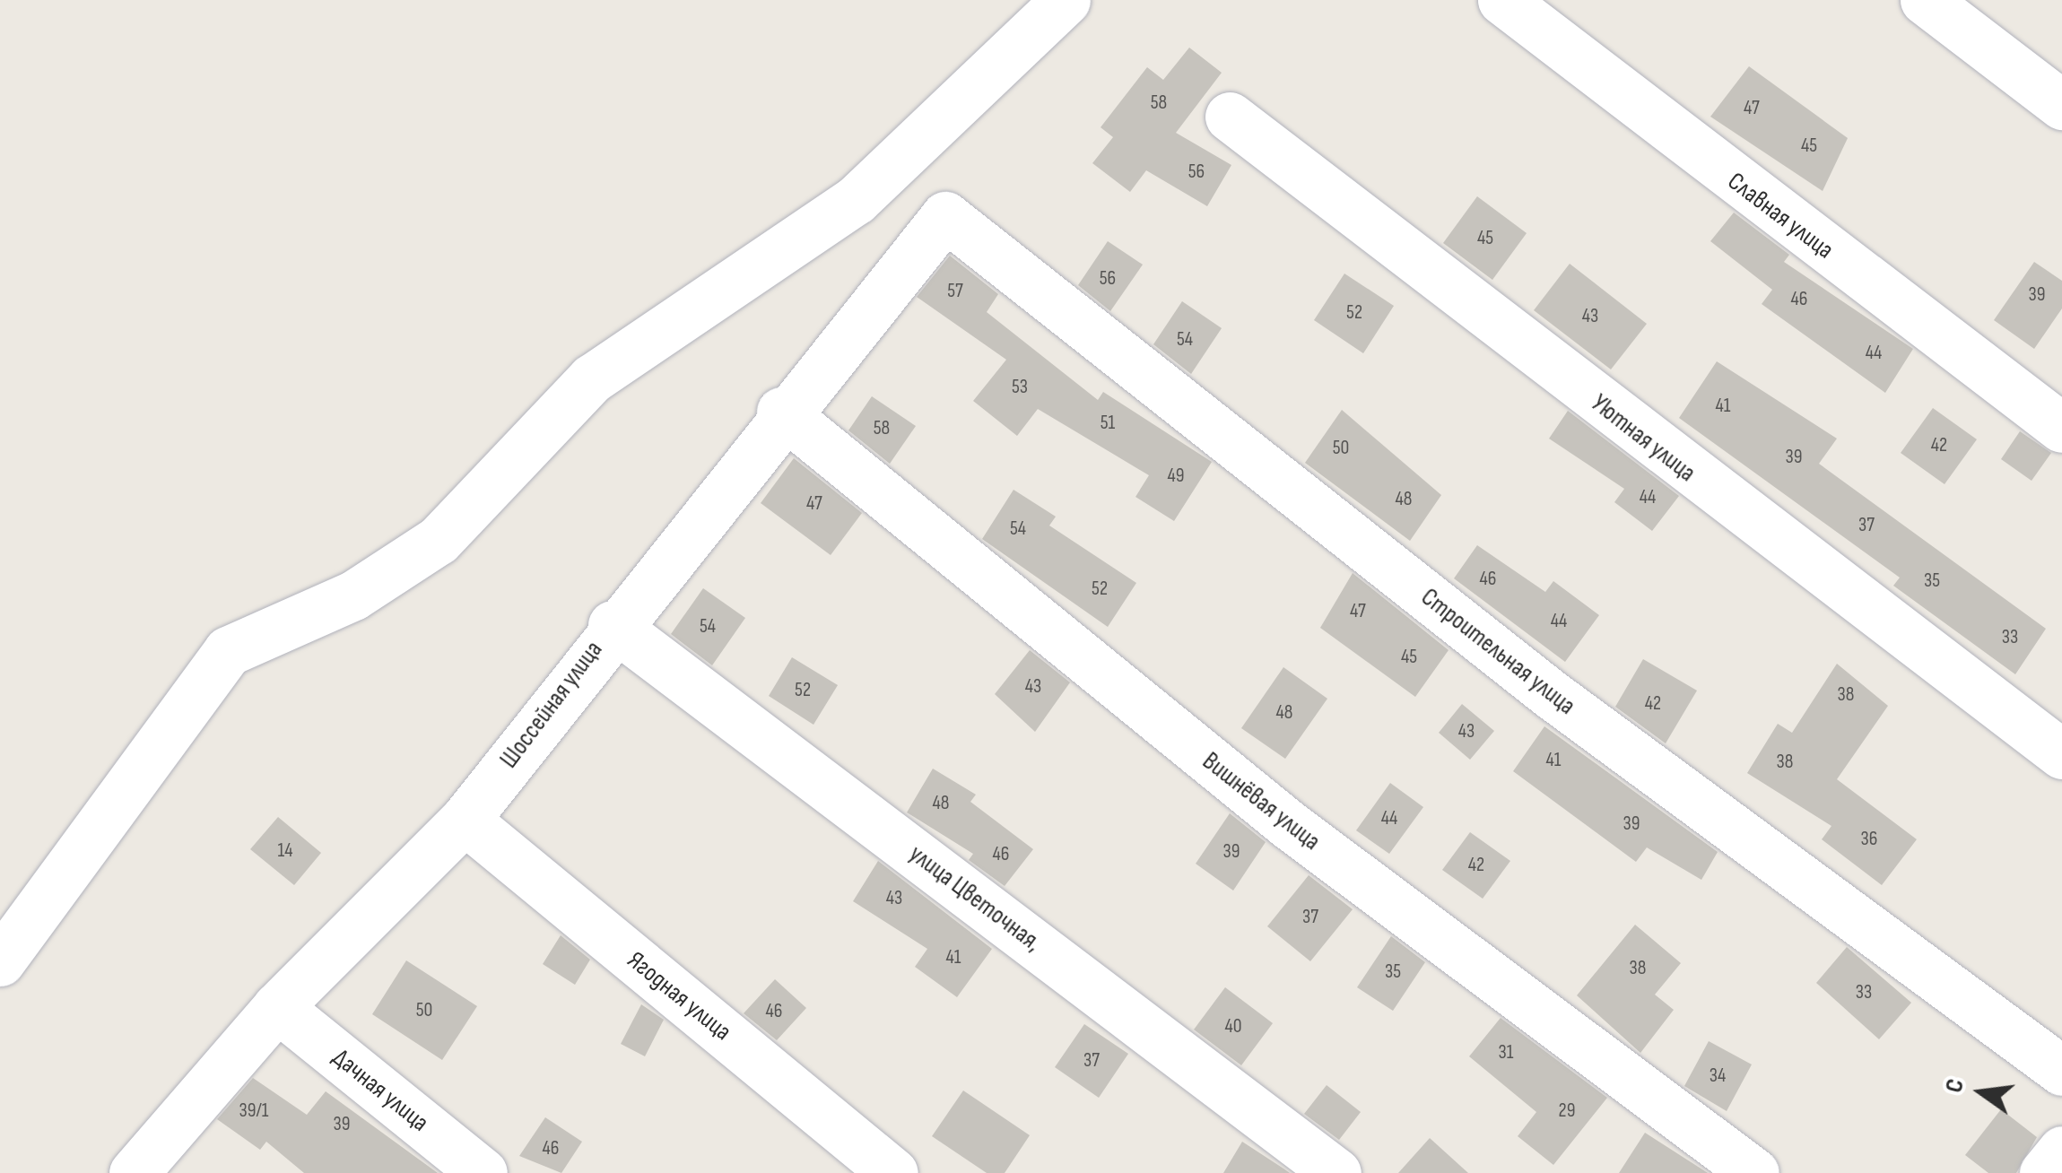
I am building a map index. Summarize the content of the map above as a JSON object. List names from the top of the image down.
{
  "streets": {
    "street": [
      "Славная улица",
      "Уютная улица",
      "Строительная улица",
      "Шоссейная улица",
      "Вишнёвая улица",
      "улица Цветочная,",
      "Ягодная улица",
      "Дачная улица"
    ]
  },
  "crossings": [
    ["Строительная улица", "Шоссейная улица"],
    ["Шоссейная улица", "Вишнёвая улица"],
    ["Шоссейная улица", "улица Цветочная,"],
    ["Шоссейная улица", "Ягодная улица"],
    ["Шоссейная улица", "Дачная улица"]
  ],
  "house_numbers": [
    "58",
    "47",
    "45",
    "56",
    "45",
    "56",
    "57",
    "39",
    "46",
    "52",
    "43",
    "54",
    "44",
    "53",
    "41",
    "51",
    "58",
    "42",
    "50",
    "39",
    "49",
    "44",
    "48",
    "47",
    "37",
    "54",
    "46",
    "35",
    "52",
    "47",
    "44",
    "54",
    "33",
    "45",
    "43",
    "52",
    "38",
    "42",
    "48",
    "43",
    "41",
    "38",
    "48",
    "44",
    "39",
    "36",
    "14",
    "39",
    "46",
    "42",
    "43",
    "37",
    "41",
    "38",
    "35",
    "33",
    "50",
    "46",
    "40",
    "31",
    "37",
    "34",
    "39/1",
    "29",
    "39",
    "46"
  ],
  "north": "left"
}
